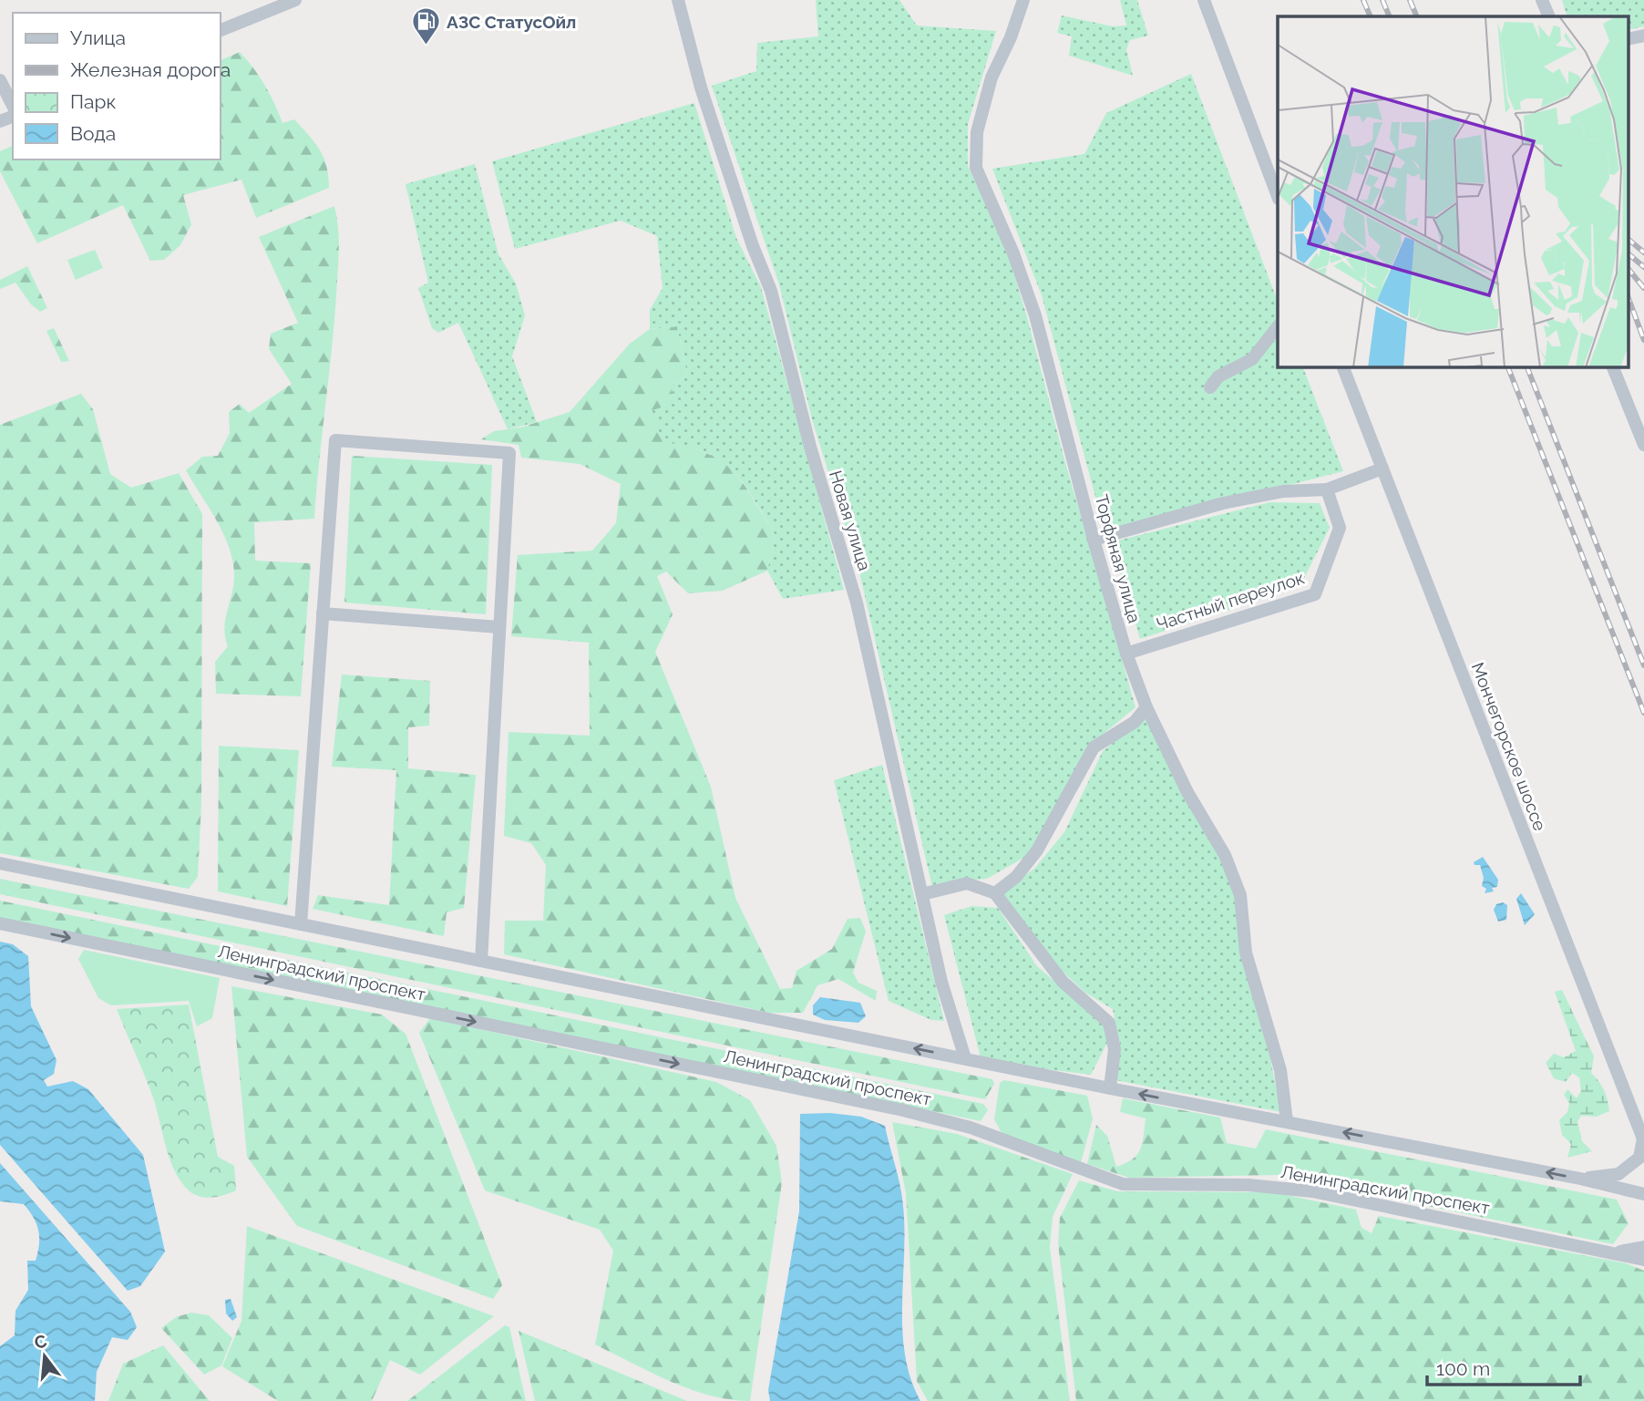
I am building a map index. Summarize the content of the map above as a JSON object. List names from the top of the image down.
{
  "streets": {
    "street": [
      "Новая улица",
      "Торфяная улица",
      "Частный переулок",
      "Мончегорское шоссе",
      "Ленинградский проспект"
    ]
  },
  "crossings": [
    ["Торфяная улица", "Частный переулок"]
  ],
  "places": {
    "fuel station": ["АЗС СтатусОйл"]
  },
  "legend": [
    "Улица",
    "Железная дорога",
    "Парк",
    "Вода"
  ],
  "scale_bar": "100 m",
  "north": "top"
}
